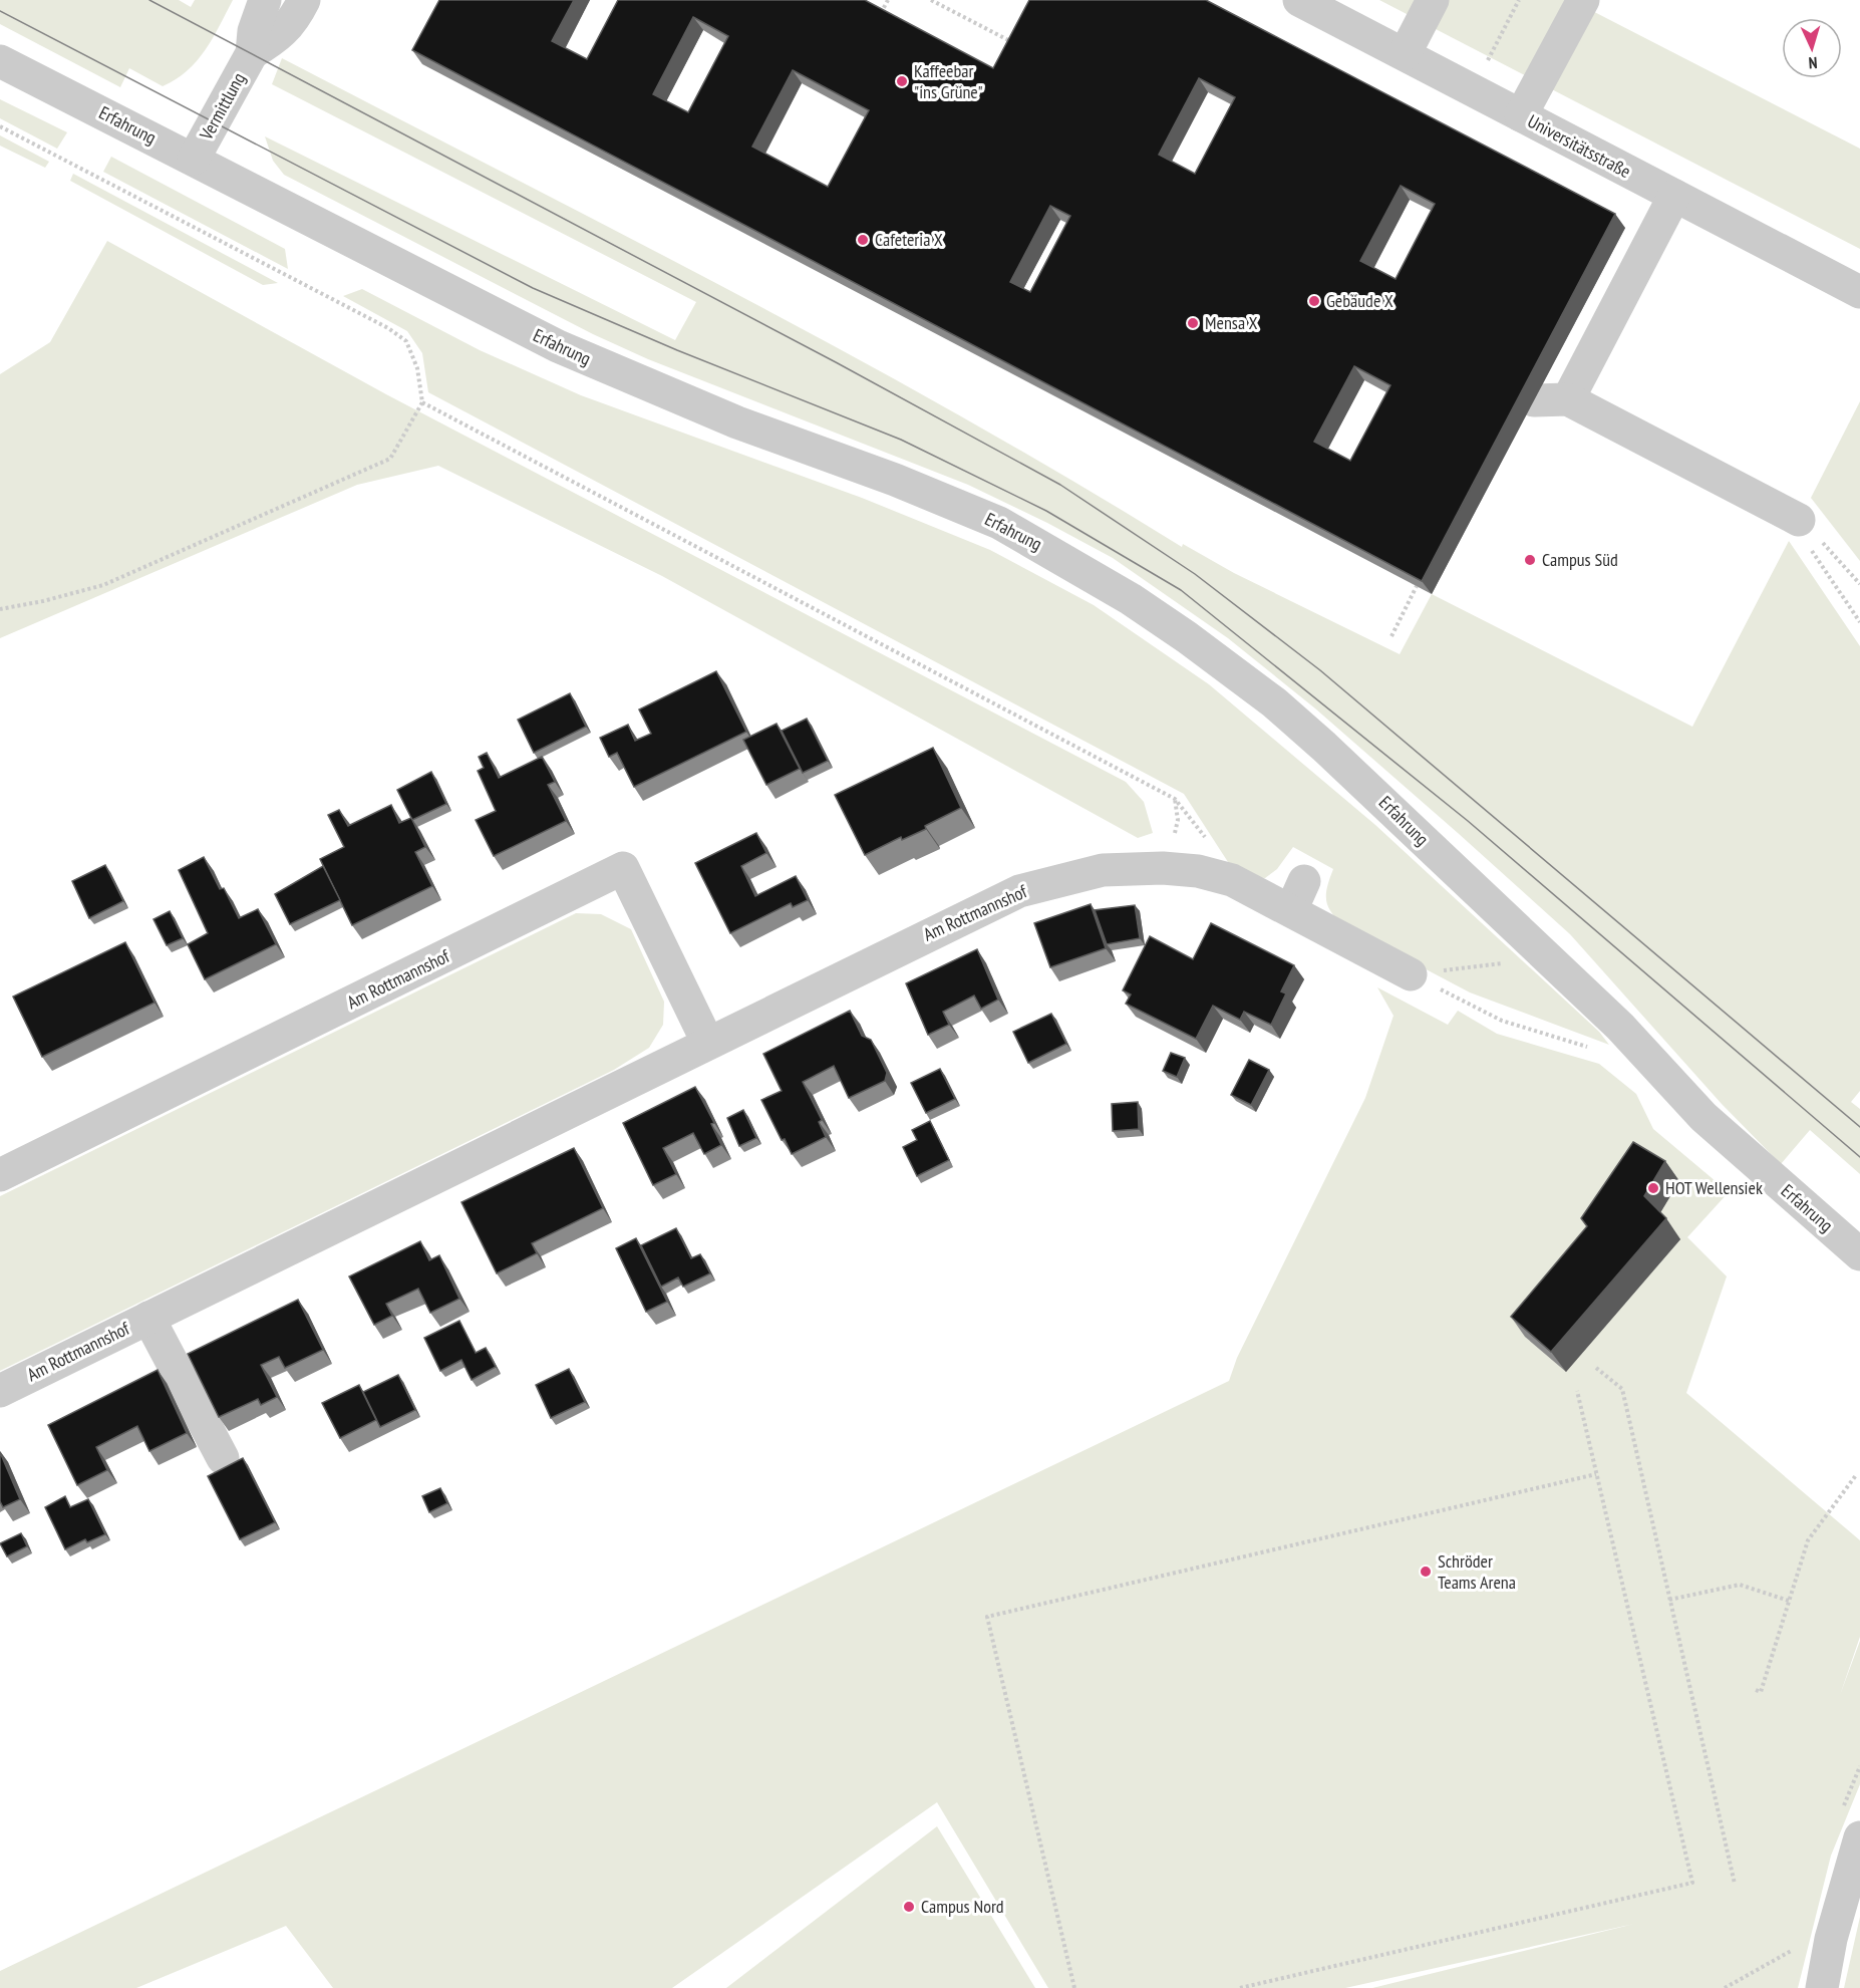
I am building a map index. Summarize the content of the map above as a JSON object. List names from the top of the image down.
{
  "streets": {
    "street": [
      "Vermittlung",
      "Erfahrung",
      "Universitätsstraße",
      "Am Rottmannshof"
    ]
  },
  "crossings": [
    ["Vermittlung", "Erfahrung"]
  ],
  "places": [
    "Kaffeebar \"ins Grüne\"",
    "Cafeteria X",
    "Gebäude X",
    "Mensa X",
    "Campus Süd",
    "HOT Wellensiek",
    "Schröder Teams Arena",
    "Campus Nord"
  ],
  "north": "bottom"
}
